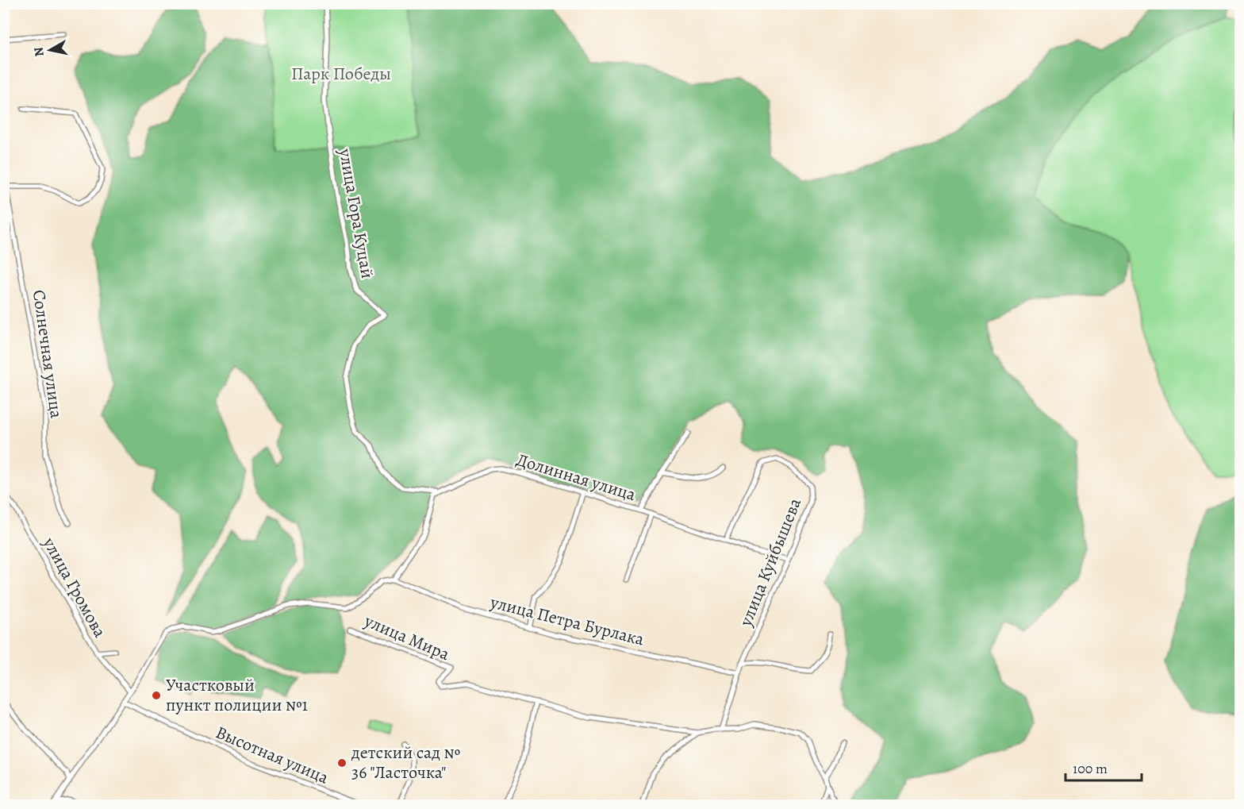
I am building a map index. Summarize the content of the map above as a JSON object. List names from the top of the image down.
{
  "streets": {
    "street": [
      "улица Гора Куцай",
      "Солнечная улица",
      "Долинная улица",
      "улица Куйбышева",
      "улица Громова",
      "улица Петра Бурлака",
      "улица Мира",
      "Высотная улица"
    ]
  },
  "crossings": [
    ["улица Гора Куцай", "Долинная улица"],
    ["Долинная улица", "улица Куйбышева"],
    ["улица Куйбышева", "улица Петра Бурлака"]
  ],
  "parks": ["Парк Победы"],
  "places": ["Участковый пункт полиции №1", "детский сад № 36 \"Ласточка\""],
  "scale_bar": "100 m",
  "north": "left"
}
